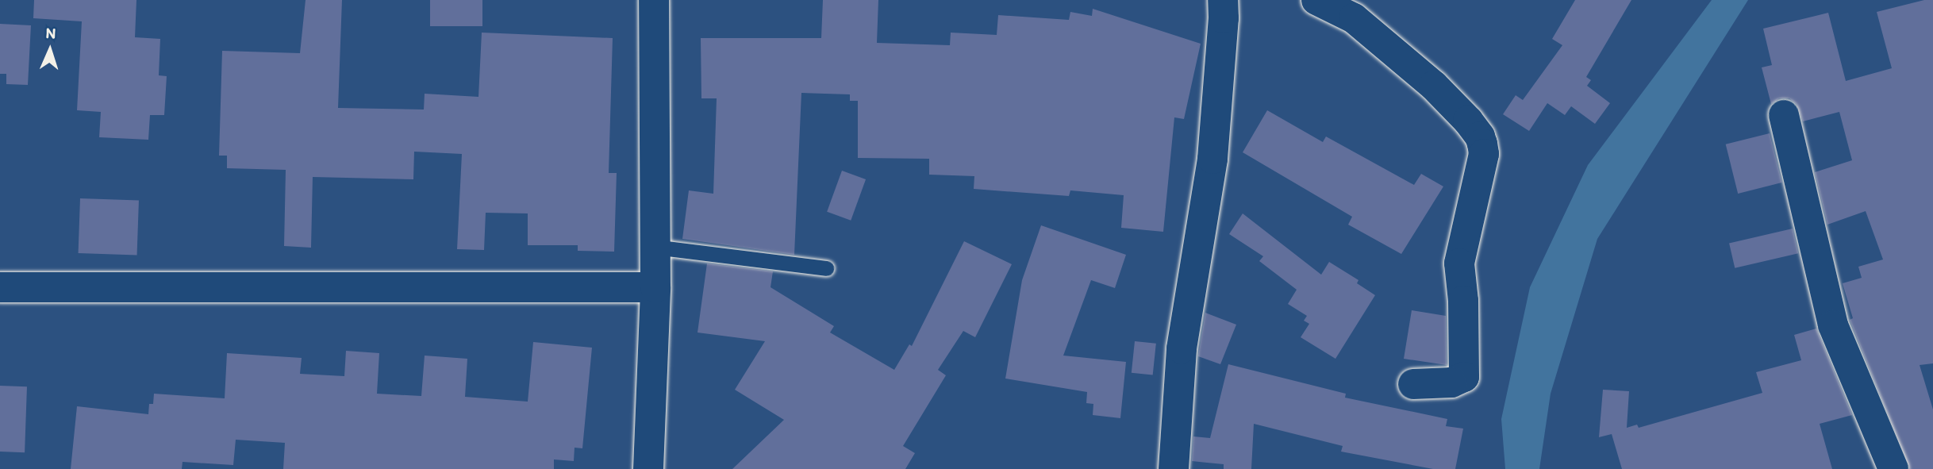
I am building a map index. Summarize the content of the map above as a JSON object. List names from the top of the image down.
{
  "north": "top"
}
